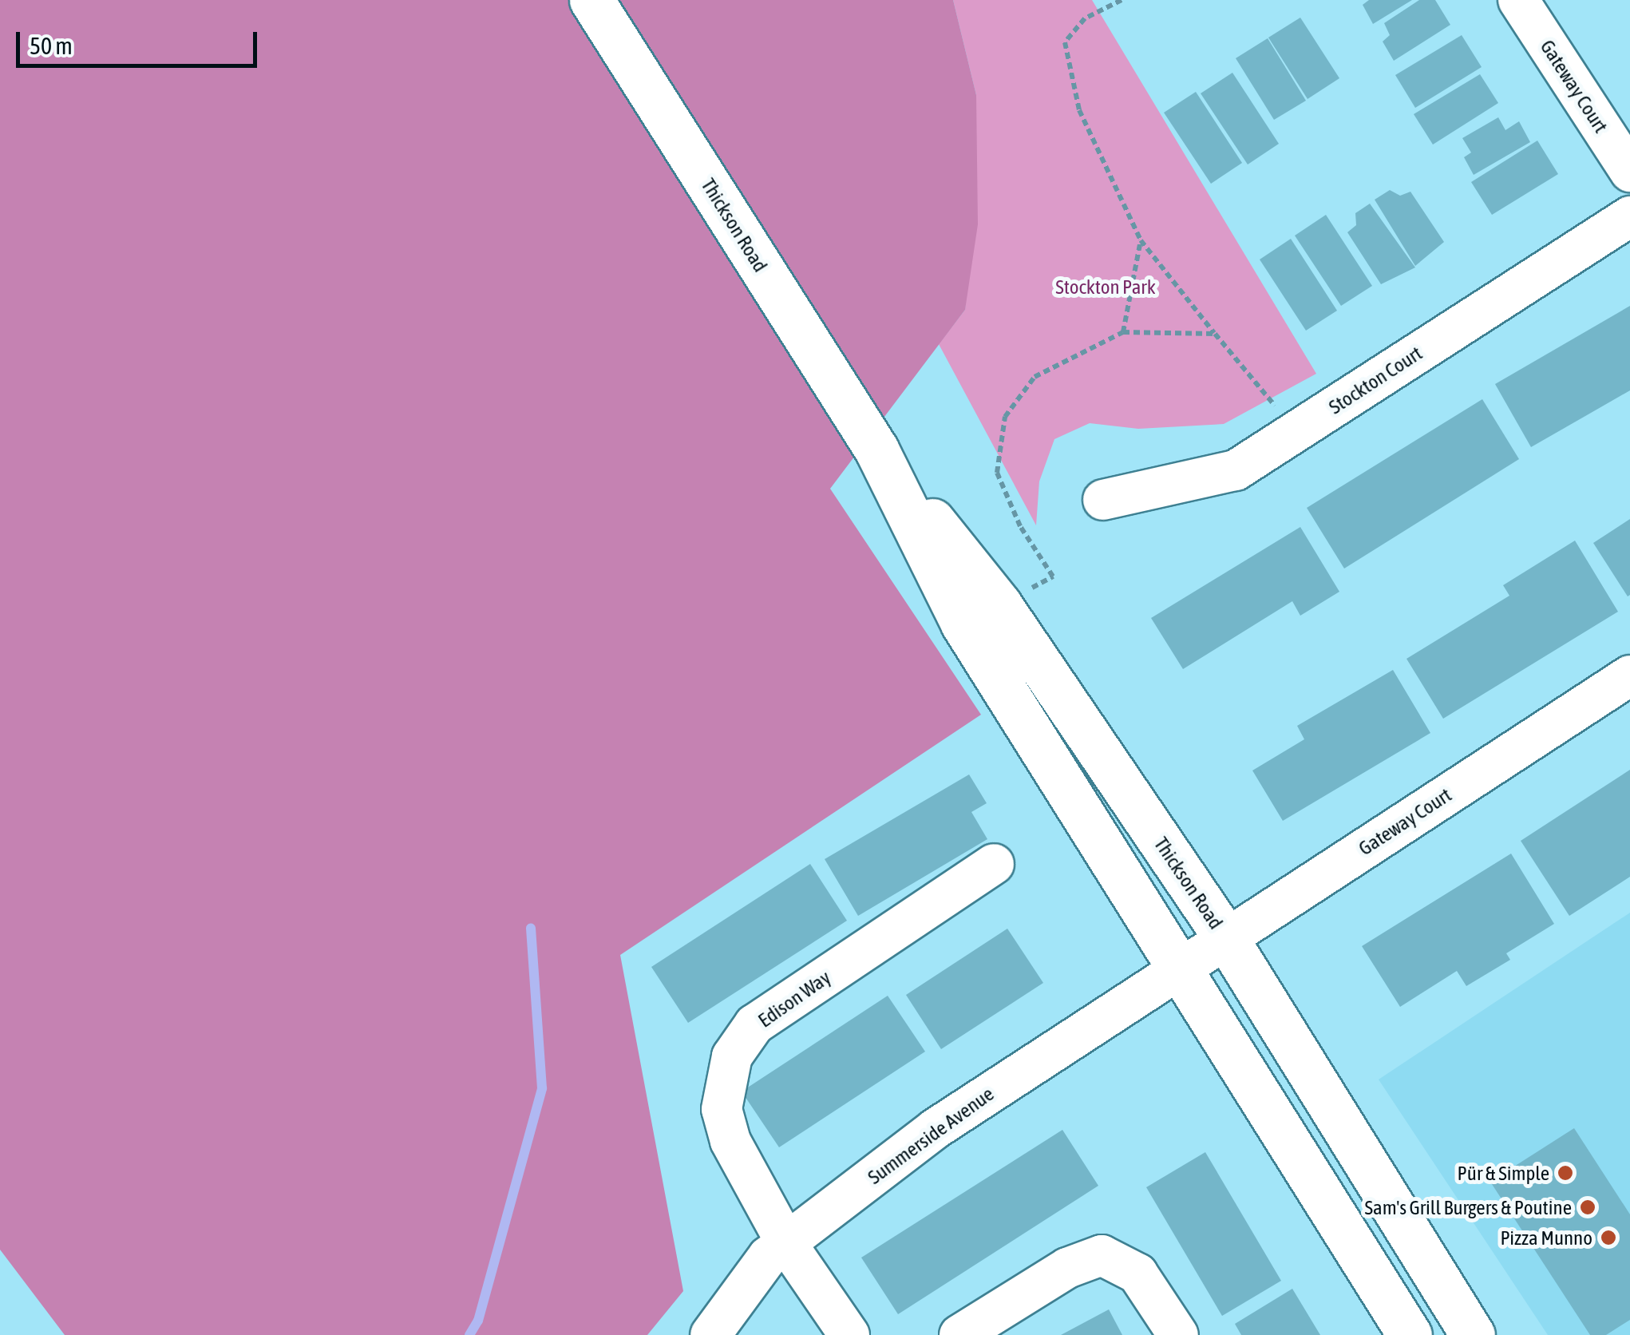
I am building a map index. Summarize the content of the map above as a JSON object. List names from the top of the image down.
{
  "streets": {
    "main road": ["Thickson Road"],
    "street": [
      "Gateway Court",
      "Stockton Court",
      "Edison Way",
      "Summerside Avenue"
    ]
  },
  "crossings": [
    ["Gateway Court", "Thickson Road"],
    ["Gateway Court", "Summerside Avenue"],
    ["Thickson Road", "Summerside Avenue"],
    ["Edison Way", "Summerside Avenue"]
  ],
  "parks": ["Stockton Park"],
  "places": ["Pür & Simple", "Sam's Grill Burgers & Poutine", "Pizza Munno"],
  "scale_bar": "50 m"
}
